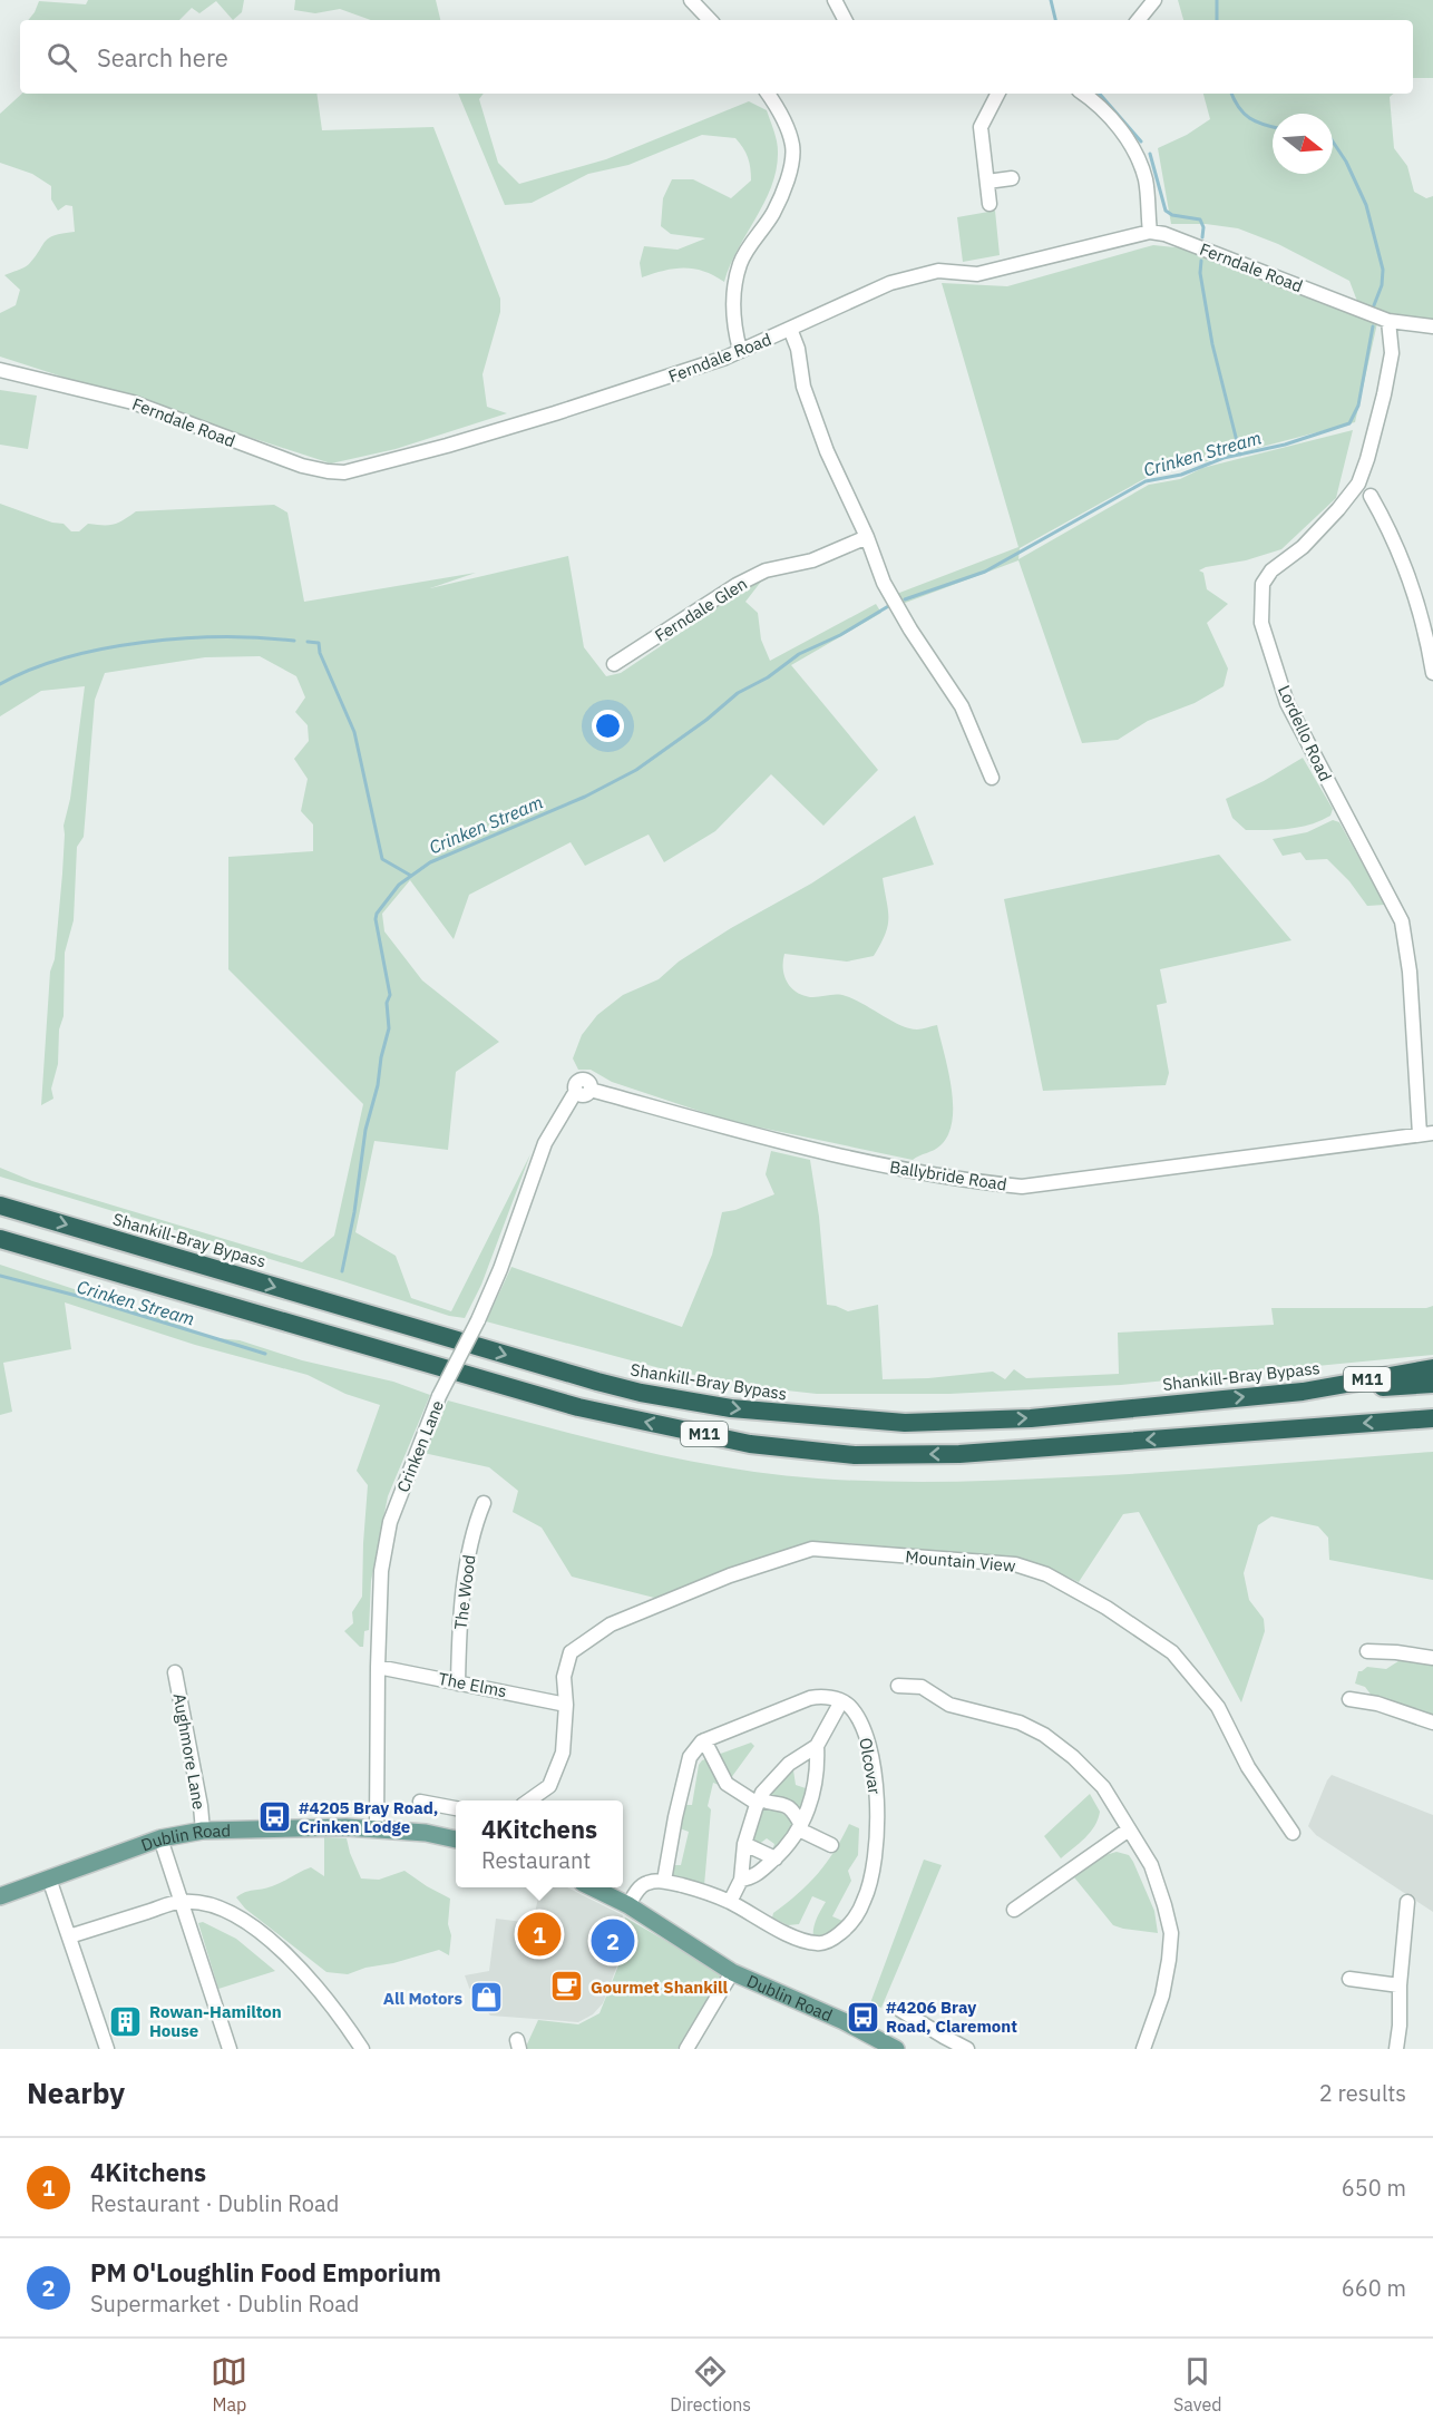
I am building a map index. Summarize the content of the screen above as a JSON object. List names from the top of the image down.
{
  "streets": {
    "highway": ["Shankill-Bray Bypass", "M11"],
    "main road": ["Dublin Road"],
    "street": [
      "Ferndale Road",
      "Ferndale Glen",
      "Lordello Road",
      "Ballybride Road",
      "Crinken Lane",
      "Mountain View",
      "The Wood",
      "The Elms",
      "Aughmore Lane",
      "Olcovar"
    ]
  },
  "crossings": [
    ["Ferndale Road", "Lordello Road"],
    ["Lordello Road", "Ballybride Road"],
    ["Ballybride Road", "Crinken Lane"],
    ["Crinken Lane", "The Elms"],
    ["Crinken Lane", "Dublin Road"],
    ["Mountain View", "The Elms"],
    ["The Wood", "The Elms"],
    ["Aughmore Lane", "Dublin Road"]
  ],
  "water": ["Crinken Stream"],
  "places": {
    "bus stop": ["#4205 Bray Road, Crinken Lodge", "#4206 Bray Road, Claremont"],
    "cafe": ["Gourmet Shankill"],
    "shop": ["All Motors"],
    "building": ["Rowan-Hamilton House"]
  },
  "north": "right",
  "page": {
    "search": "Search here",
    "popup": ["4Kitchens", "Restaurant"],
    "pins": ["1", "2"],
    "heading": ["Nearby", "2 results"],
    "list": [
      {
        "mark": "1",
        "name": "4Kitchens",
        "note": "Restaurant · Dublin Road",
        "value": "650 m"
      },
      {
        "mark": "2",
        "name": "PM O'Loughlin Food Emporium",
        "note": "Supermarket · Dublin Road",
        "value": "660 m"
      }
    ],
    "nav": ["Map", "Directions", "Saved"]
  }
}
